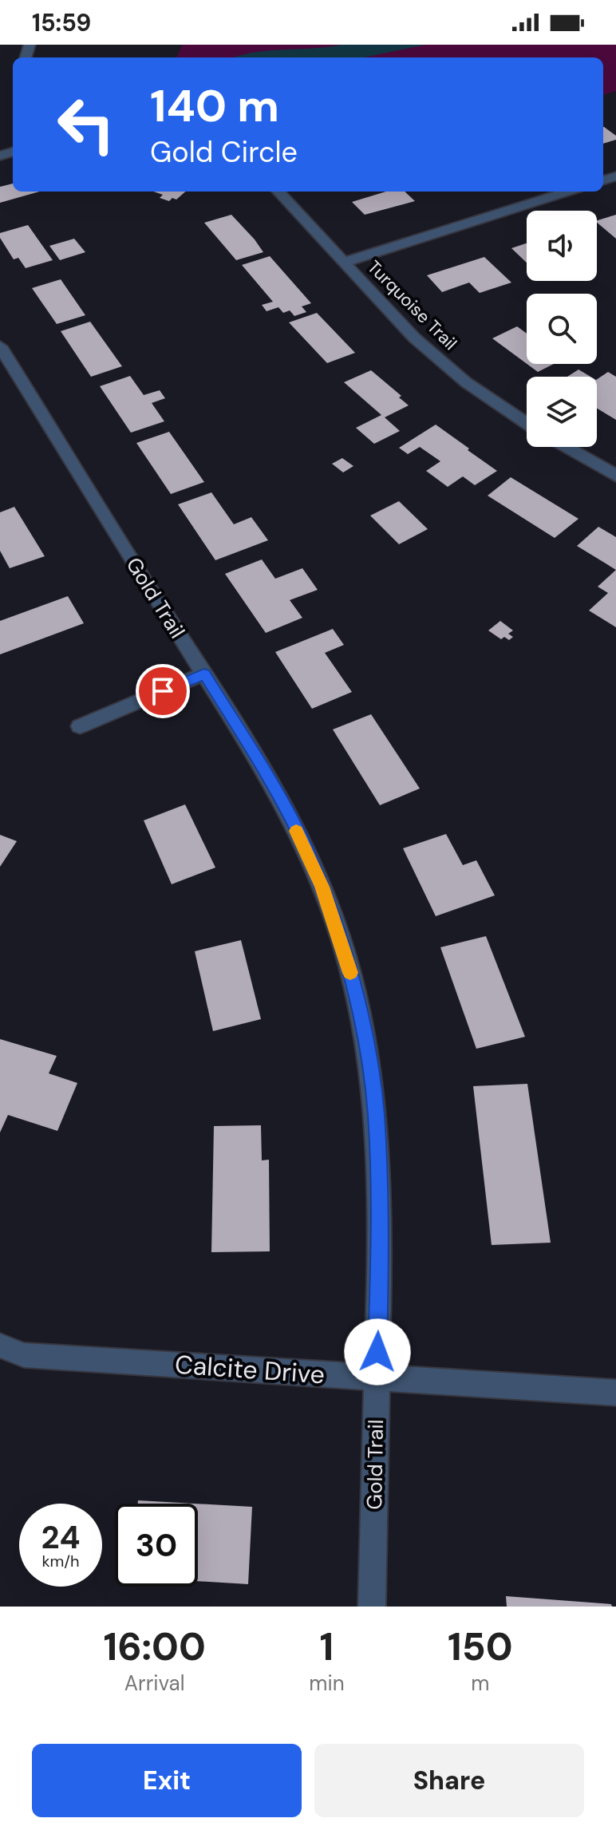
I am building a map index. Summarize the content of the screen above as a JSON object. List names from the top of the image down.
{
  "streets": {
    "street": ["Turquoise Trail", "Gold Trail", "Calcite Drive"]
  },
  "crossings": [
    ["Gold Trail", "Calcite Drive"]
  ],
  "page": {
    "status": "15:59",
    "turn": ["140 m", "Gold Circle"],
    "speed": "24 km/h",
    "limit": "30",
    "eta": [
      "16:00",
      "Arrival",
      "1",
      "min",
      "150",
      "m"
    ],
    "buttons": ["Exit", "Share"]
  }
}
